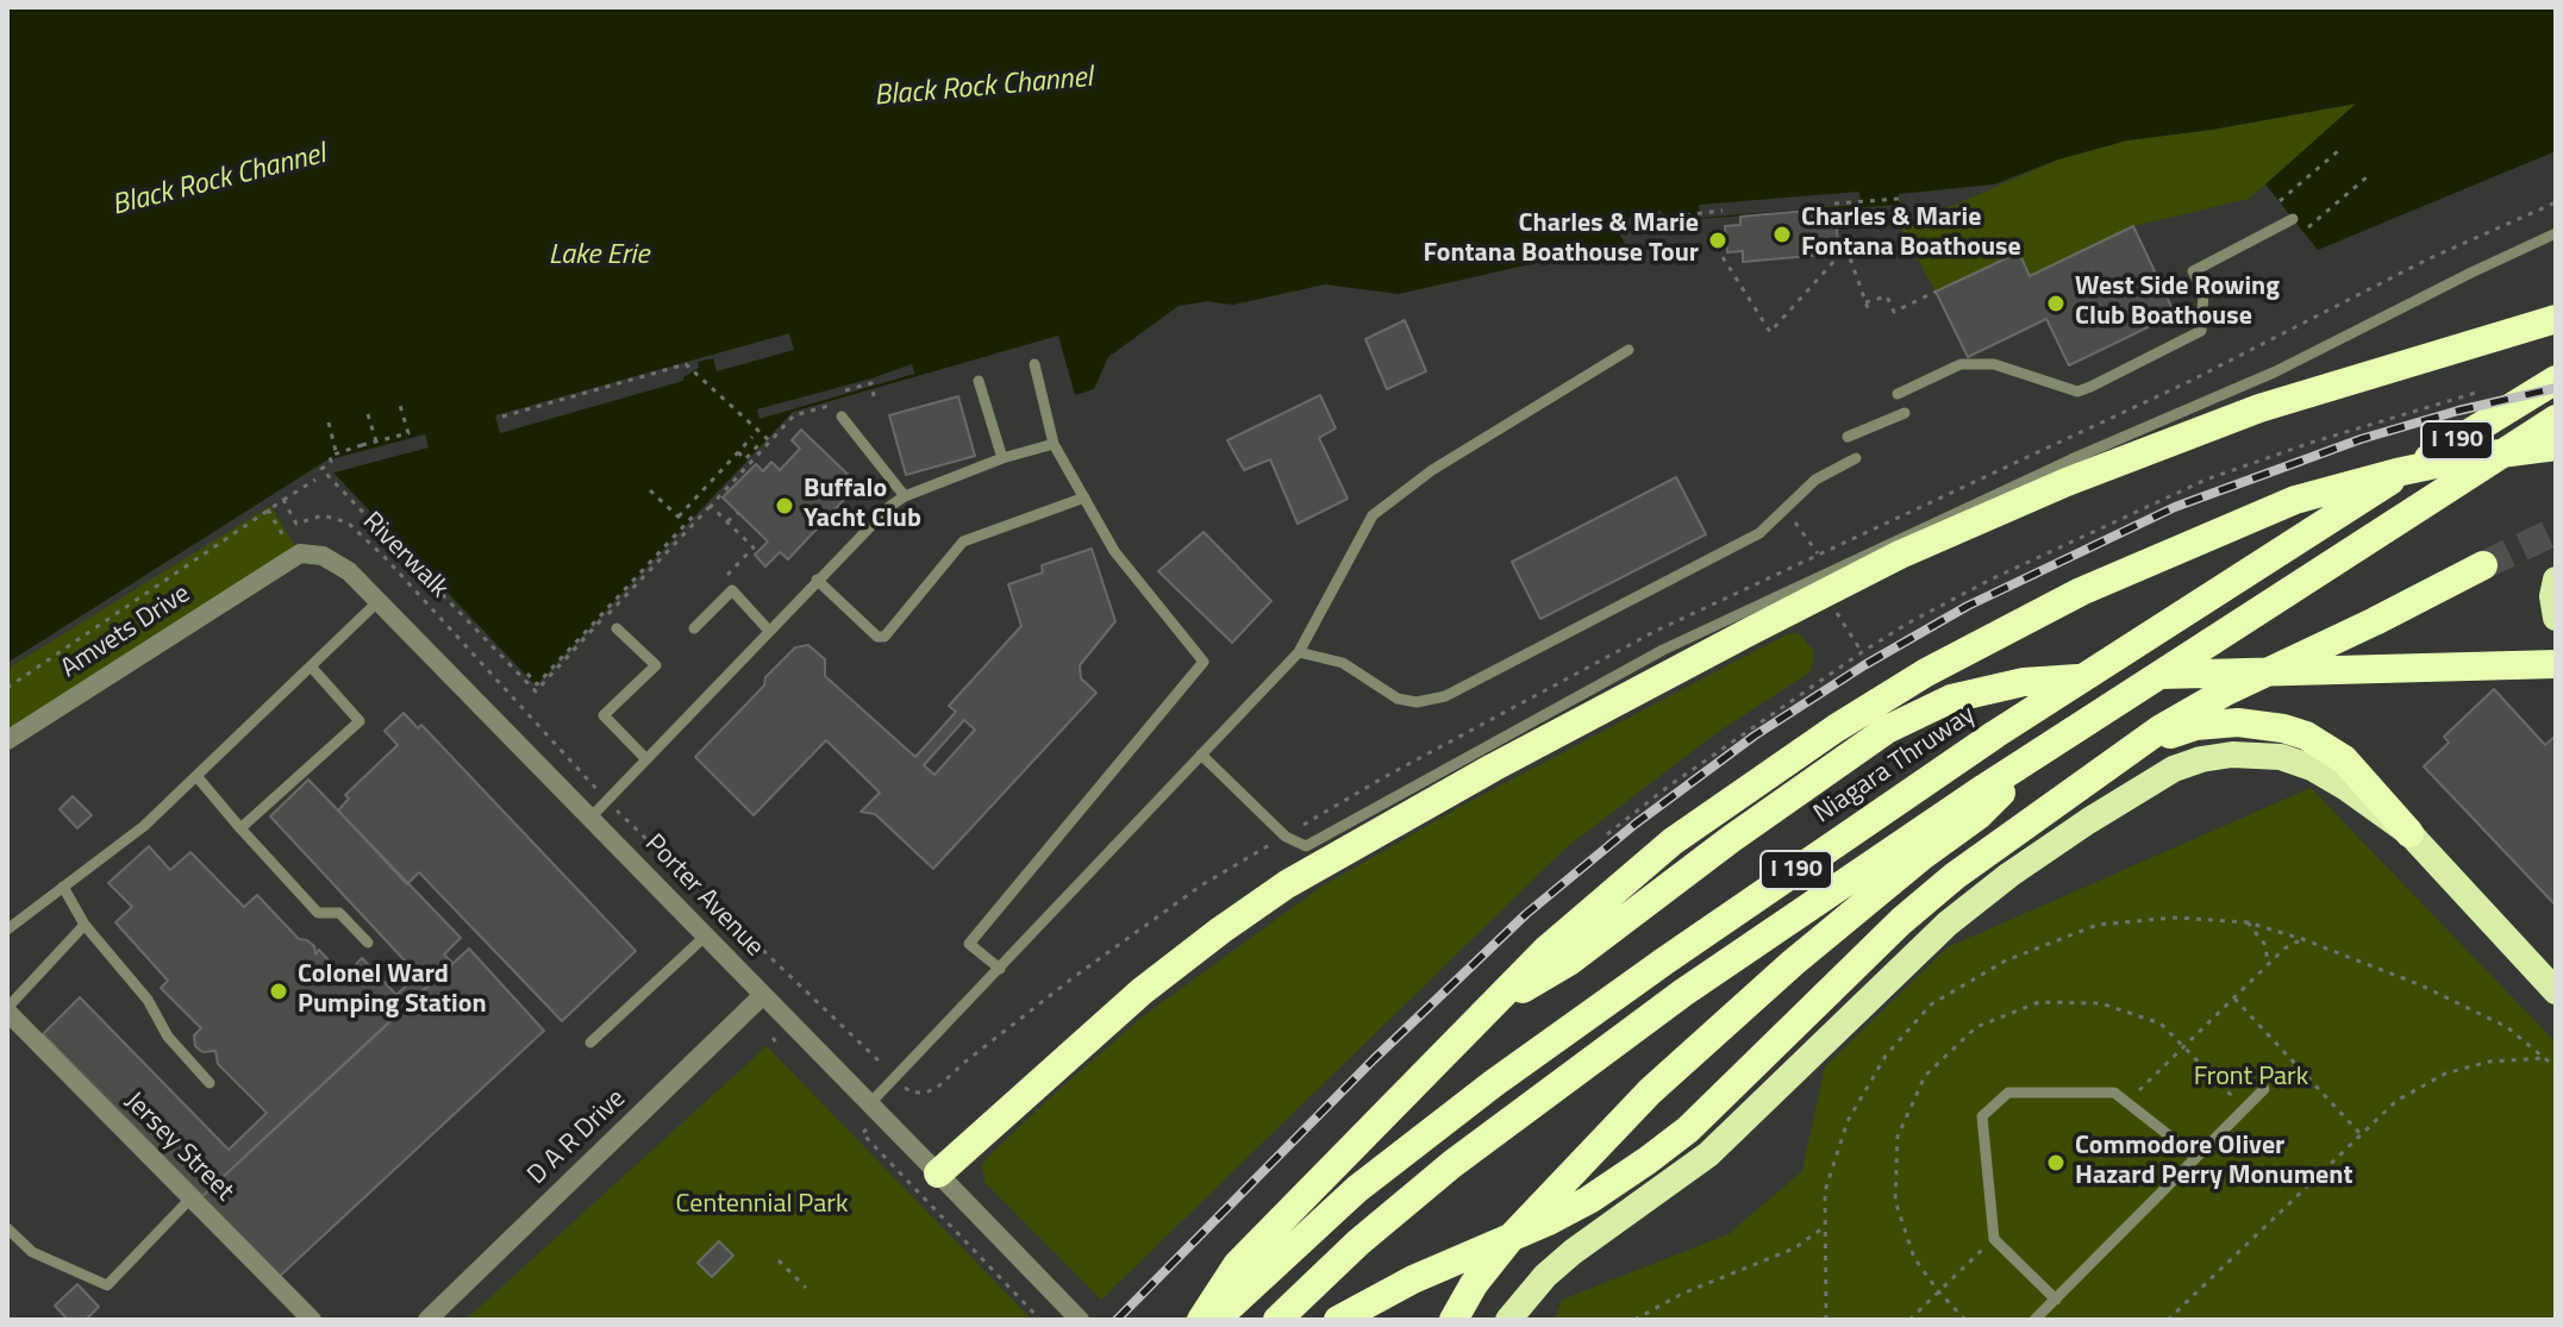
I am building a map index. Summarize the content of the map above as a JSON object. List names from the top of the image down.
{
  "streets": {
    "highway": ["I 190", "Niagara Thruway"],
    "street": [
      "Amvets Drive",
      "Porter Avenue",
      "D A R Drive",
      "Jersey Street"
    ],
    "path": ["Riverwalk"]
  },
  "crossings": [
    ["Amvets Drive", "Porter Avenue"],
    ["Porter Avenue", "D A R Drive"]
  ],
  "water": ["Black Rock Channel", "Lake Erie"],
  "parks": ["Front Park", "Centennial Park"],
  "places": [
    "Charles & Marie Fontana Boathouse",
    "Charles & Marie Fontana Boathouse Tour",
    "West Side Rowing Club Boathouse",
    "Buffalo Yacht Club",
    "Colonel Ward Pumping Station",
    "Commodore Oliver Hazard Perry Monument"
  ]
}
